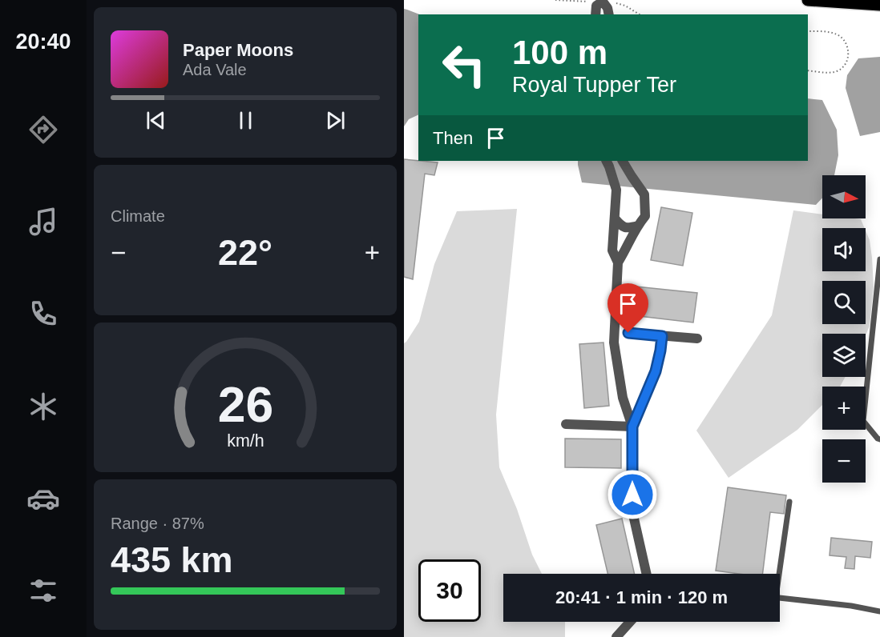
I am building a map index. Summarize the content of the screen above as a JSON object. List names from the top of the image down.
{
  "north": "right",
  "page": {
    "tabs": "20:40",
    "turn": ["100 m", "Royal Tupper Ter"],
    "song": ["Paper Moons", "Ada Vale"],
    "then": "Then",
    "tile": [
      "Climate",
      ["Range · 87%", "435 km"]
    ],
    "map_buttons": ["+", "−"],
    "heat": ["−", "22°", "+"],
    "limit": "30",
    "trip": "20:41 · 1 min · 120 m",
    "gauge": ["26", "km/h"]
  }
}
